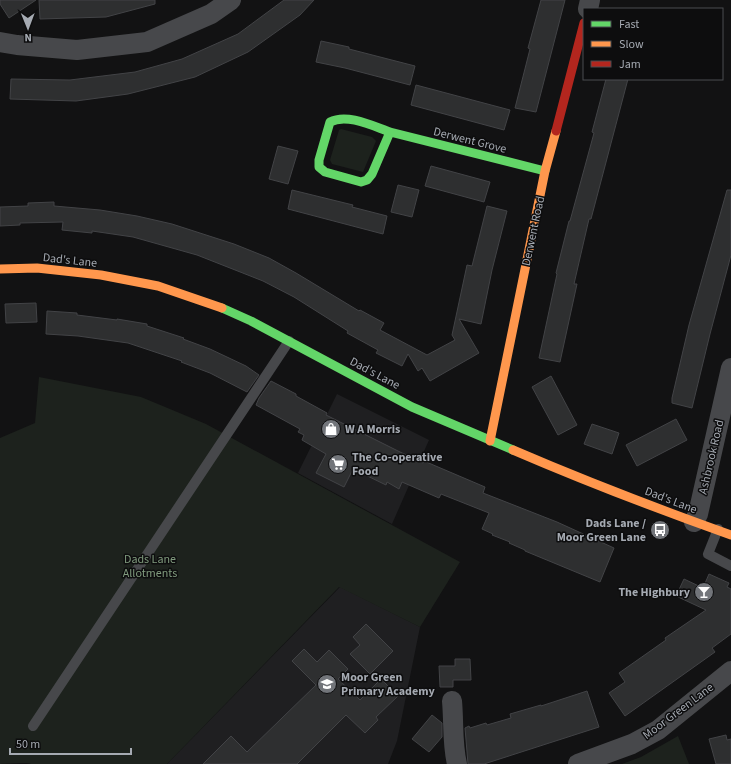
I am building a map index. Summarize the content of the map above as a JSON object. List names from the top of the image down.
{
  "streets": {
    "street": [
      "Derwent Grove",
      "Derwent Road",
      "Dad's Lane",
      "Ashbrook Road",
      "Moor Green Lane"
    ]
  },
  "crossings": [
    ["Derwent Grove", "Derwent Road"],
    ["Derwent Road", "Dad's Lane"],
    ["Dad's Lane", "Ashbrook Road"]
  ],
  "parks": ["Dads Lane Allotments"],
  "places": {
    "shop": ["W A Morris"],
    "supermarket": ["The Co-operative Food"],
    "bus stop": ["Dads Lane / Moor Green Lane"],
    "bar": ["The Highbury"],
    "school or university": ["Moor Green Primary Academy"]
  },
  "legend": ["Fast", "Slow", "Jam"],
  "scale_bar": "50 m",
  "north": "bottom"
}
